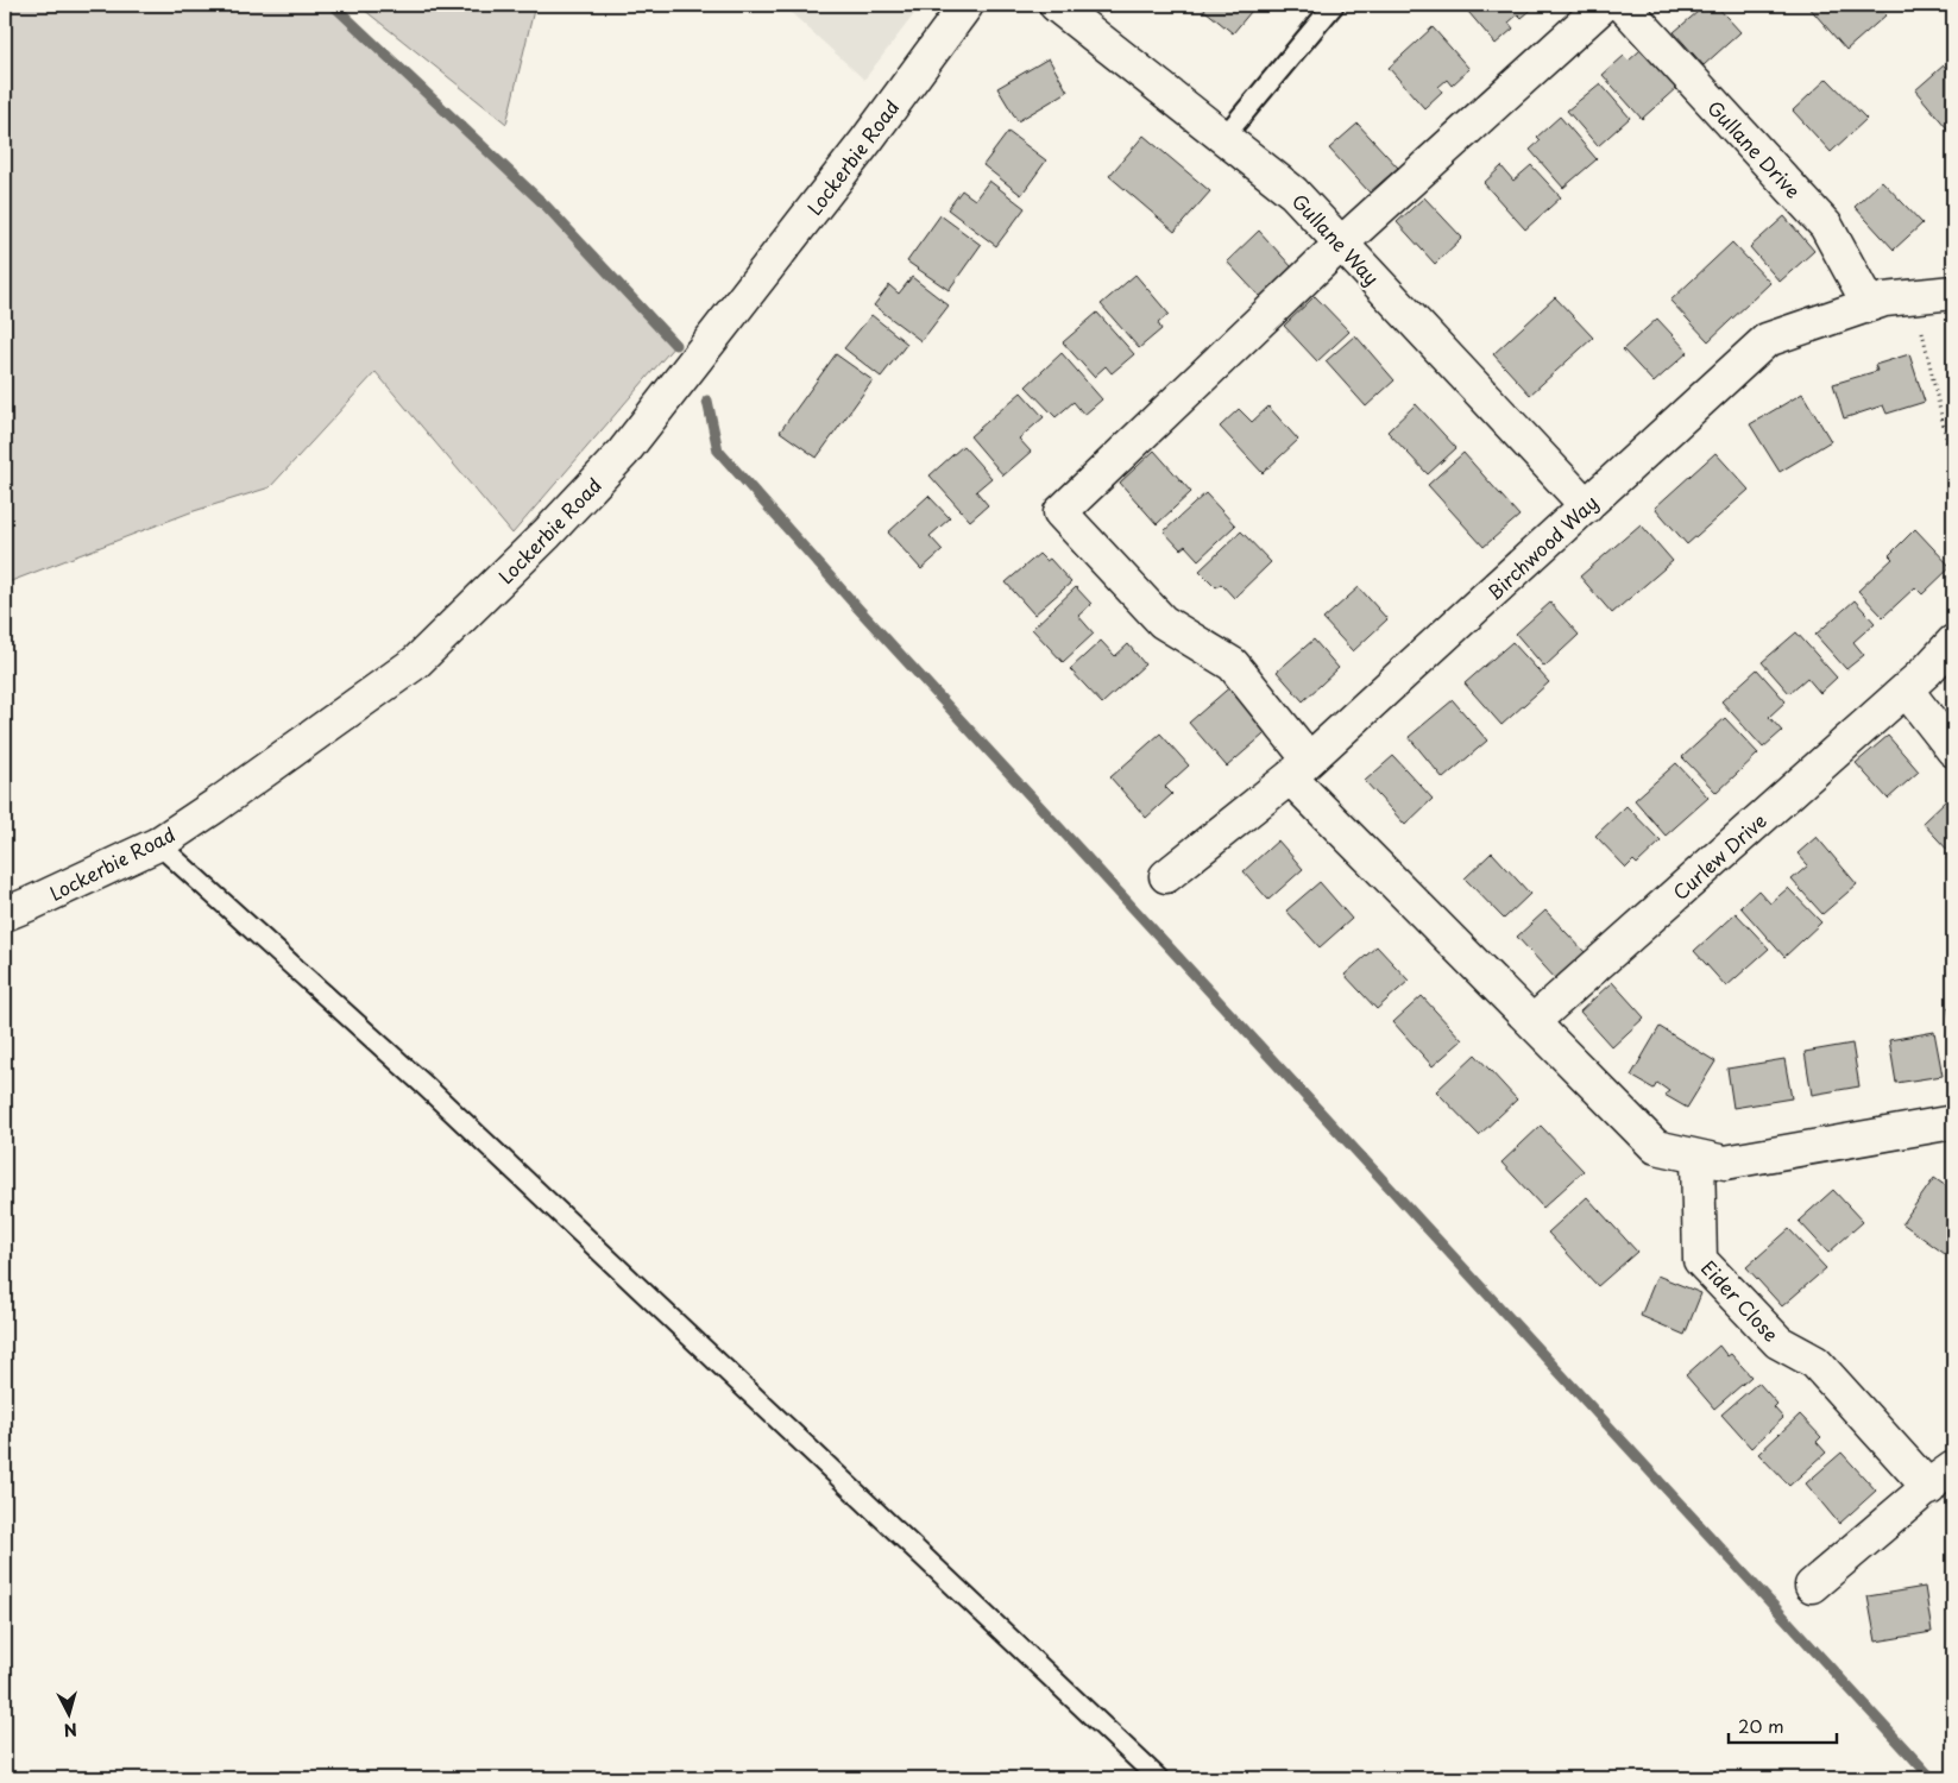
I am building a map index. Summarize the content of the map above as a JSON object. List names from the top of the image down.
{
  "streets": {
    "street": [
      "Gullane Drive",
      "Lockerbie Road",
      "Gullane Way",
      "Birchwood Way",
      "Curlew Drive",
      "Eider Close"
    ]
  },
  "crossings": [
    ["Gullane Drive", "Birchwood Way"],
    ["Gullane Way", "Birchwood Way"]
  ],
  "scale_bar": "20 m",
  "north": "bottom"
}
